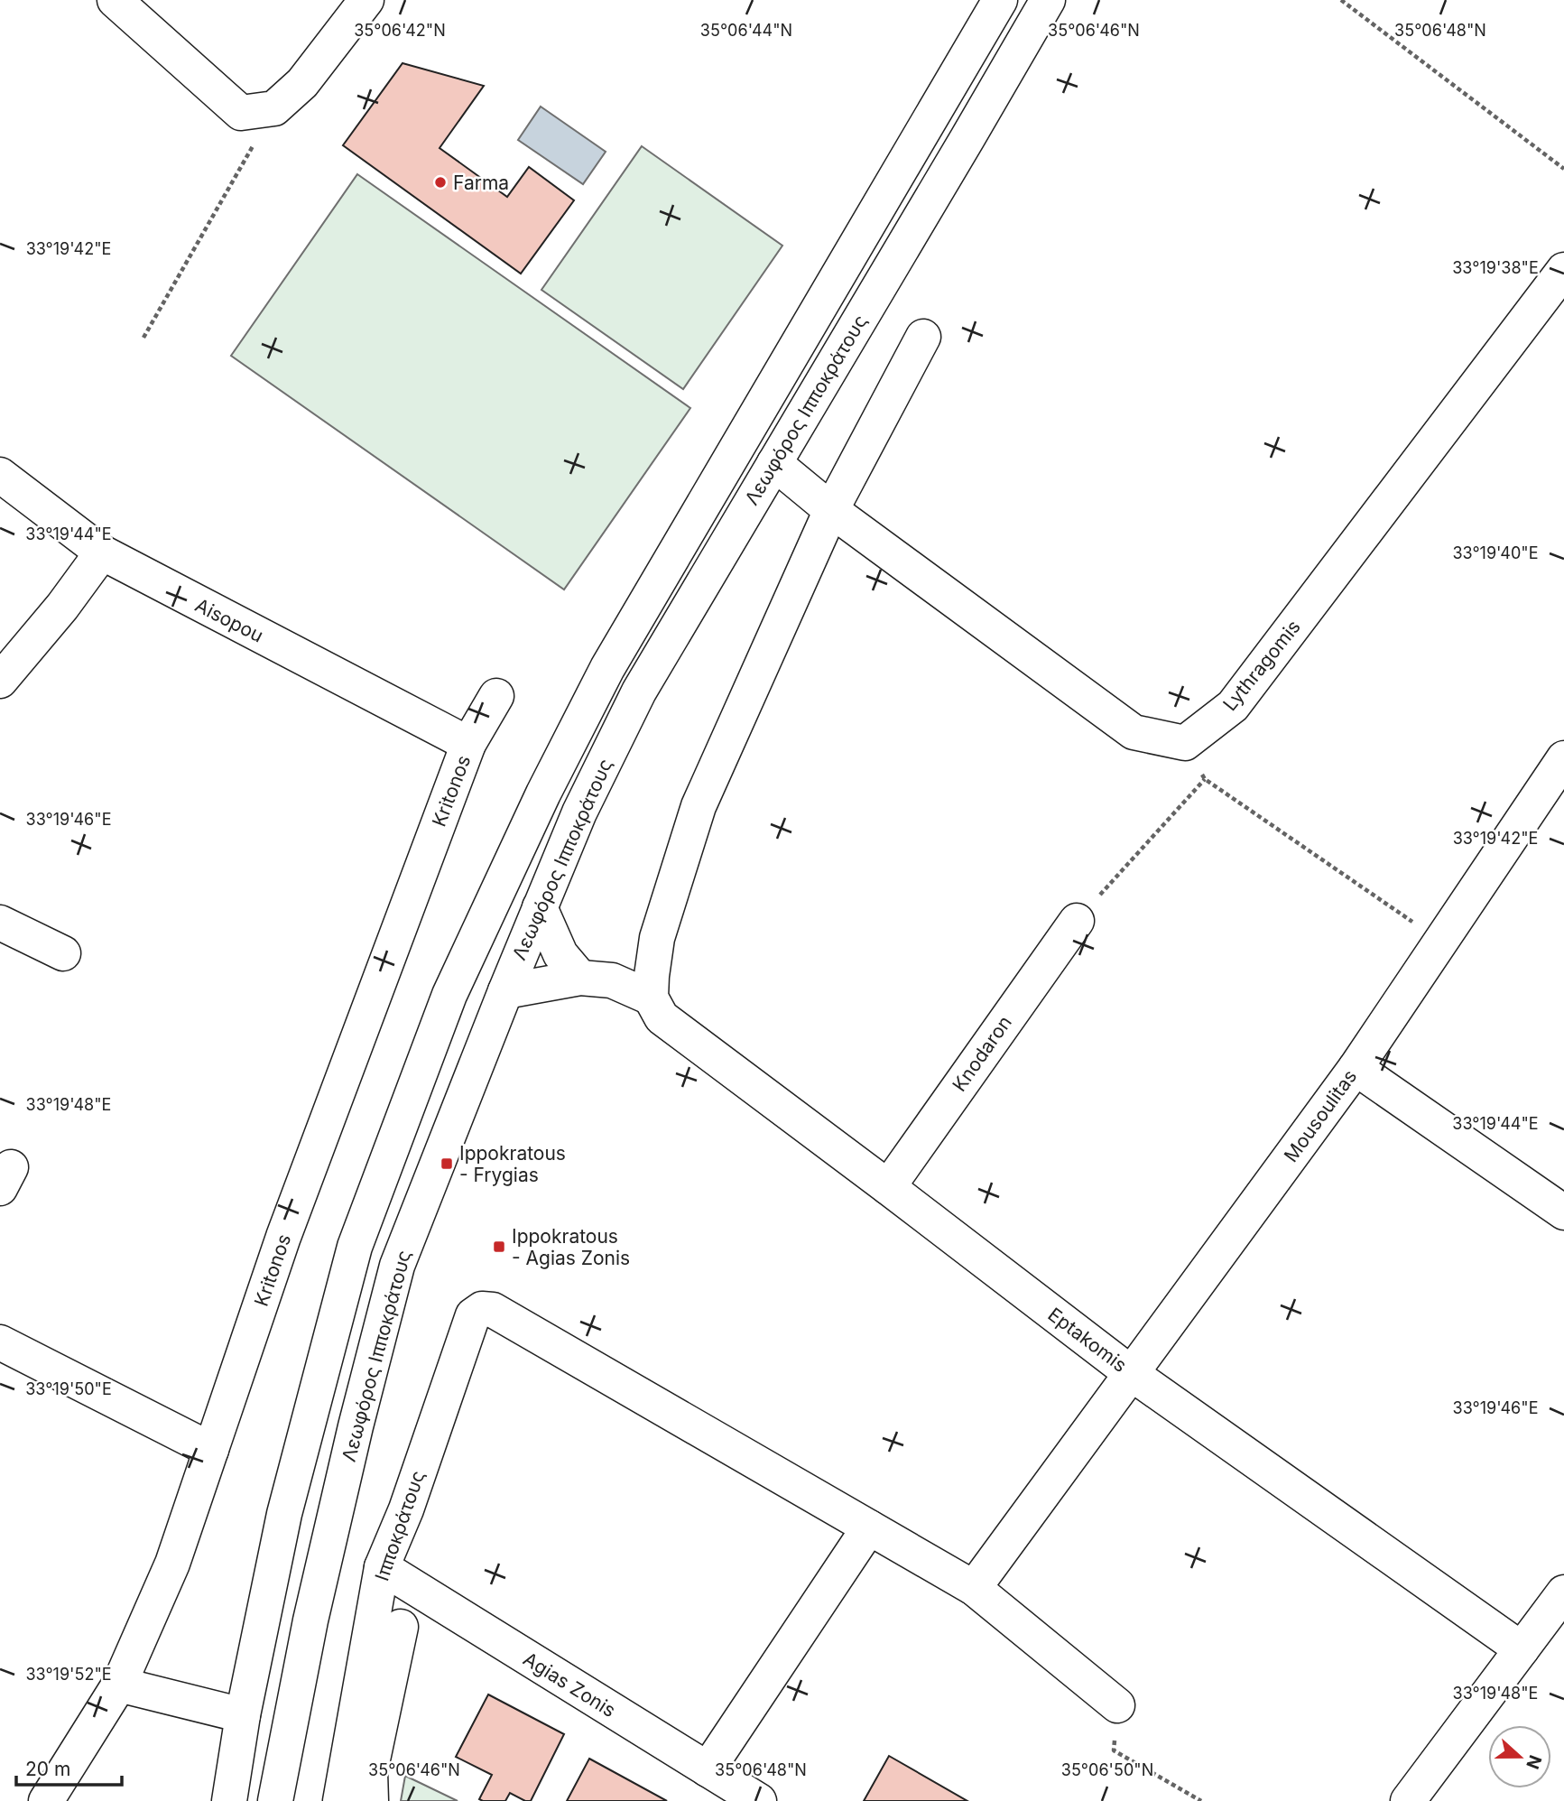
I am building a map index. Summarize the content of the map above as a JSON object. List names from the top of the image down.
{
  "streets": {
    "street": [
      "Λεωφόρος Ιπποκράτους",
      "Aisopou",
      "Lythragomis",
      "Kritonos",
      "Knodaron",
      "Mousoulitas",
      "Eptakomis",
      "Ιπποκράτους",
      "Agias Zonis"
    ]
  },
  "crossings": [
    ["Λεωφόρος Ιπποκράτους", "Eptakomis"],
    ["Aisopou", "Kritonos"],
    ["Knodaron", "Eptakomis"],
    ["Mousoulitas", "Eptakomis"],
    ["Ιπποκράτους", "Agias Zonis"]
  ],
  "places": {
    "other": ["Farma"],
    "transit": ["Ippokratous - Frygias", "Ippokratous - Agias Zonis"]
  },
  "scale_bar": "20 m",
  "north": "right",
  "coordinates": [
    "35°06'42\"N",
    "35°06'44\"N",
    "35°06'46\"N",
    "35°06'48\"N",
    "33°19'42\"E",
    "33°19'38\"E",
    "33°19'44\"E",
    "33°19'40\"E",
    "33°19'46\"E",
    "33°19'48\"E",
    "33°19'50\"E",
    "33°19'52\"E",
    "35°06'50\"N"
  ]
}
